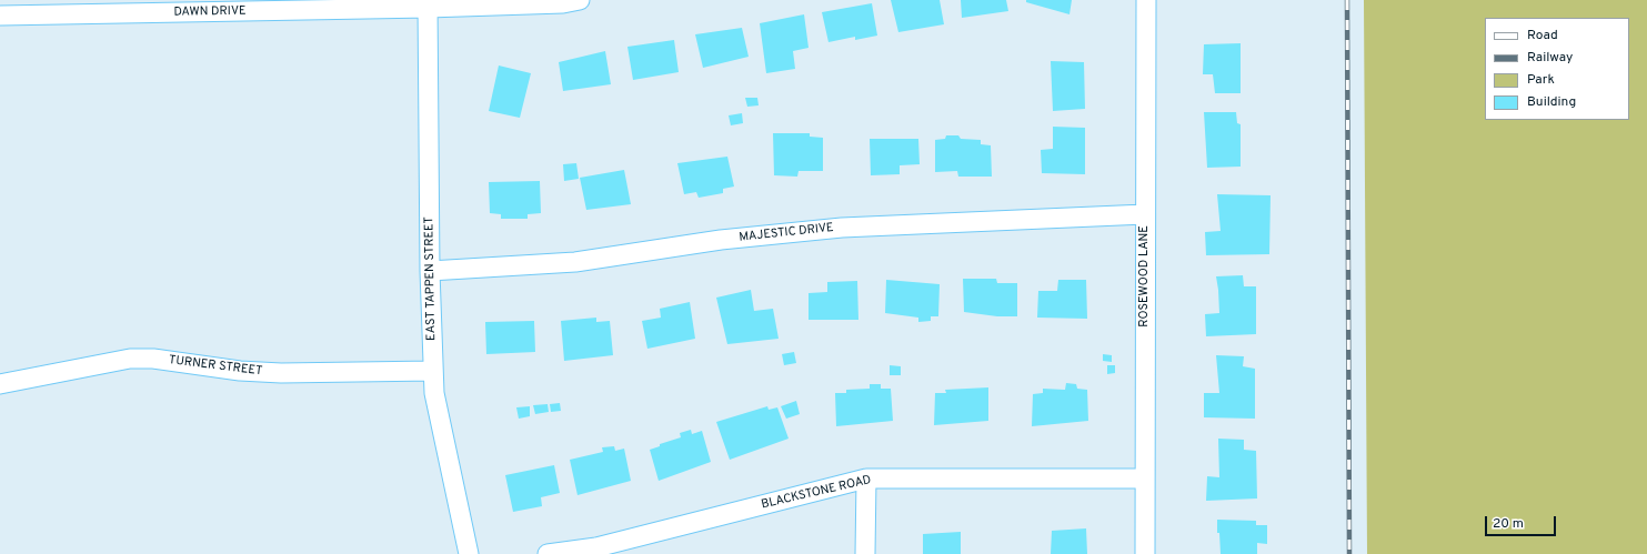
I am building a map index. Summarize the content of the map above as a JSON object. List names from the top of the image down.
{
  "streets": {
    "street": [
      "DAWN DRIVE",
      "MAJESTIC DRIVE",
      "ROSEWOOD LANE",
      "EAST TAPPEN STREET",
      "TURNER STREET",
      "BLACKSTONE ROAD"
    ]
  },
  "crossings": [
    ["DAWN DRIVE", "EAST TAPPEN STREET"],
    ["MAJESTIC DRIVE", "ROSEWOOD LANE"],
    ["MAJESTIC DRIVE", "EAST TAPPEN STREET"],
    ["ROSEWOOD LANE", "BLACKSTONE ROAD"],
    ["EAST TAPPEN STREET", "TURNER STREET"]
  ],
  "legend": [
    "Road",
    "Railway",
    "Park",
    "Building"
  ],
  "scale_bar": "20 m"
}
